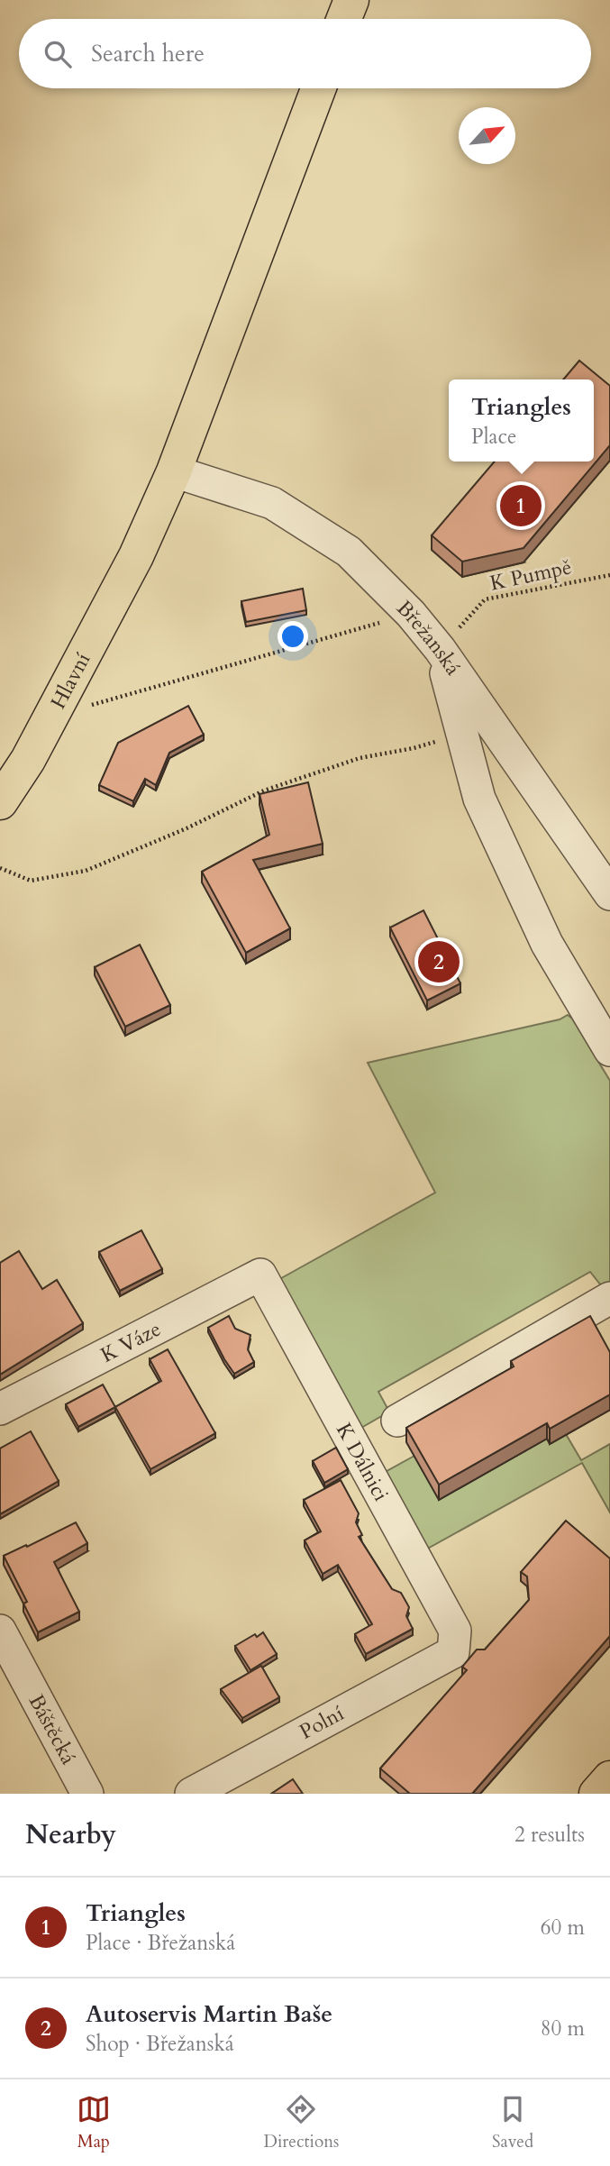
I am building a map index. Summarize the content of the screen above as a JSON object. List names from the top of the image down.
{
  "streets": {
    "main road": ["Hlavní"],
    "street": [
      "Břežanská",
      "K Váze",
      "K Dálnici",
      "Polní",
      "Báštěcká"
    ],
    "path": ["K Pumpě"]
  },
  "crossings": [
    ["K Pumpě", "Břežanská"],
    ["Břežanská", "Hlavní"],
    ["K Váze", "K Dálnici"],
    ["K Dálnici", "Polní"]
  ],
  "north": "top right",
  "page": {
    "search": "Search here",
    "popup": ["Triangles", "Place"],
    "pins": ["1", "2"],
    "heading": ["Nearby", "2 results"],
    "list": [
      {
        "mark": "1",
        "name": "Triangles",
        "note": "Place · Břežanská",
        "value": "60 m"
      },
      {
        "mark": "2",
        "name": "Autoservis Martin Baše",
        "note": "Shop · Břežanská",
        "value": "80 m"
      }
    ],
    "nav": ["Map", "Directions", "Saved"]
  }
}
